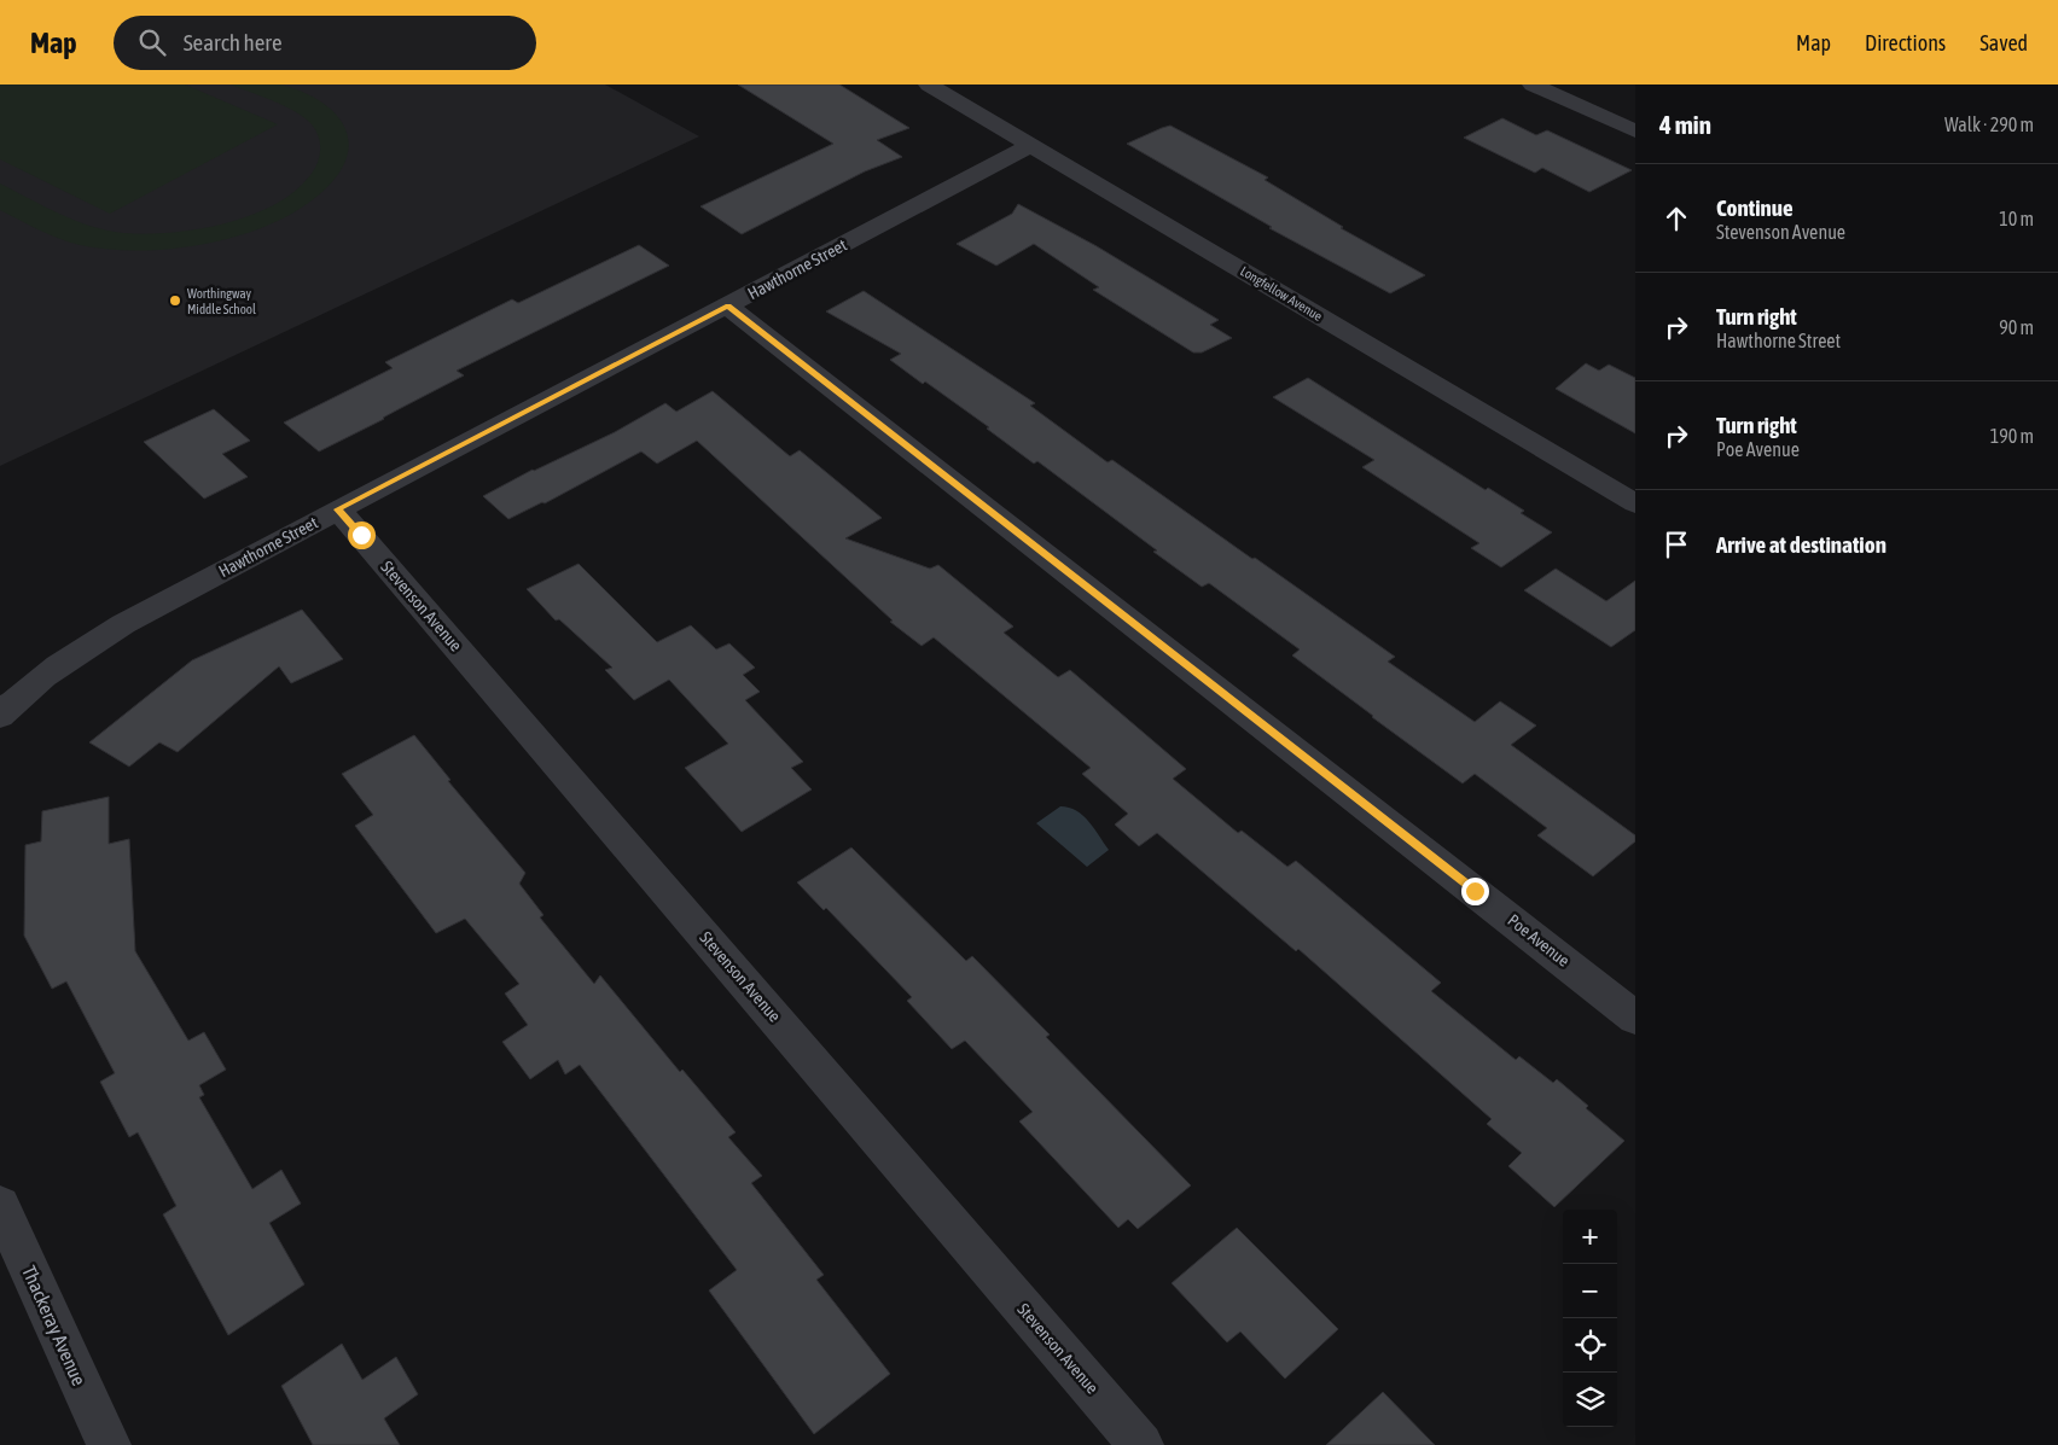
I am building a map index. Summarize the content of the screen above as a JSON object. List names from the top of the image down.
{
  "streets": {
    "street": [
      "Hawthorne Street",
      "Longfellow Avenue",
      "Stevenson Avenue",
      "Poe Avenue",
      "Thackeray Avenue"
    ]
  },
  "crossings": [
    ["Hawthorne Street", "Longfellow Avenue"],
    ["Hawthorne Street", "Stevenson Avenue"],
    ["Hawthorne Street", "Poe Avenue"]
  ],
  "places": ["Worthingway Middle School"],
  "page": {
    "header": "Map",
    "search": "Search here",
    "nav": ["Map", "Directions", "Saved"],
    "heading": ["4 min", "Walk · 290 m"],
    "list": [
      ["Continue", "Stevenson Avenue", "10 m"],
      ["Turn right", "Hawthorne Street", "90 m"],
      ["Turn right", "Poe Avenue", "190 m"],
      "Arrive at destination"
    ],
    "map_buttons": ["+", "−"]
  }
}
